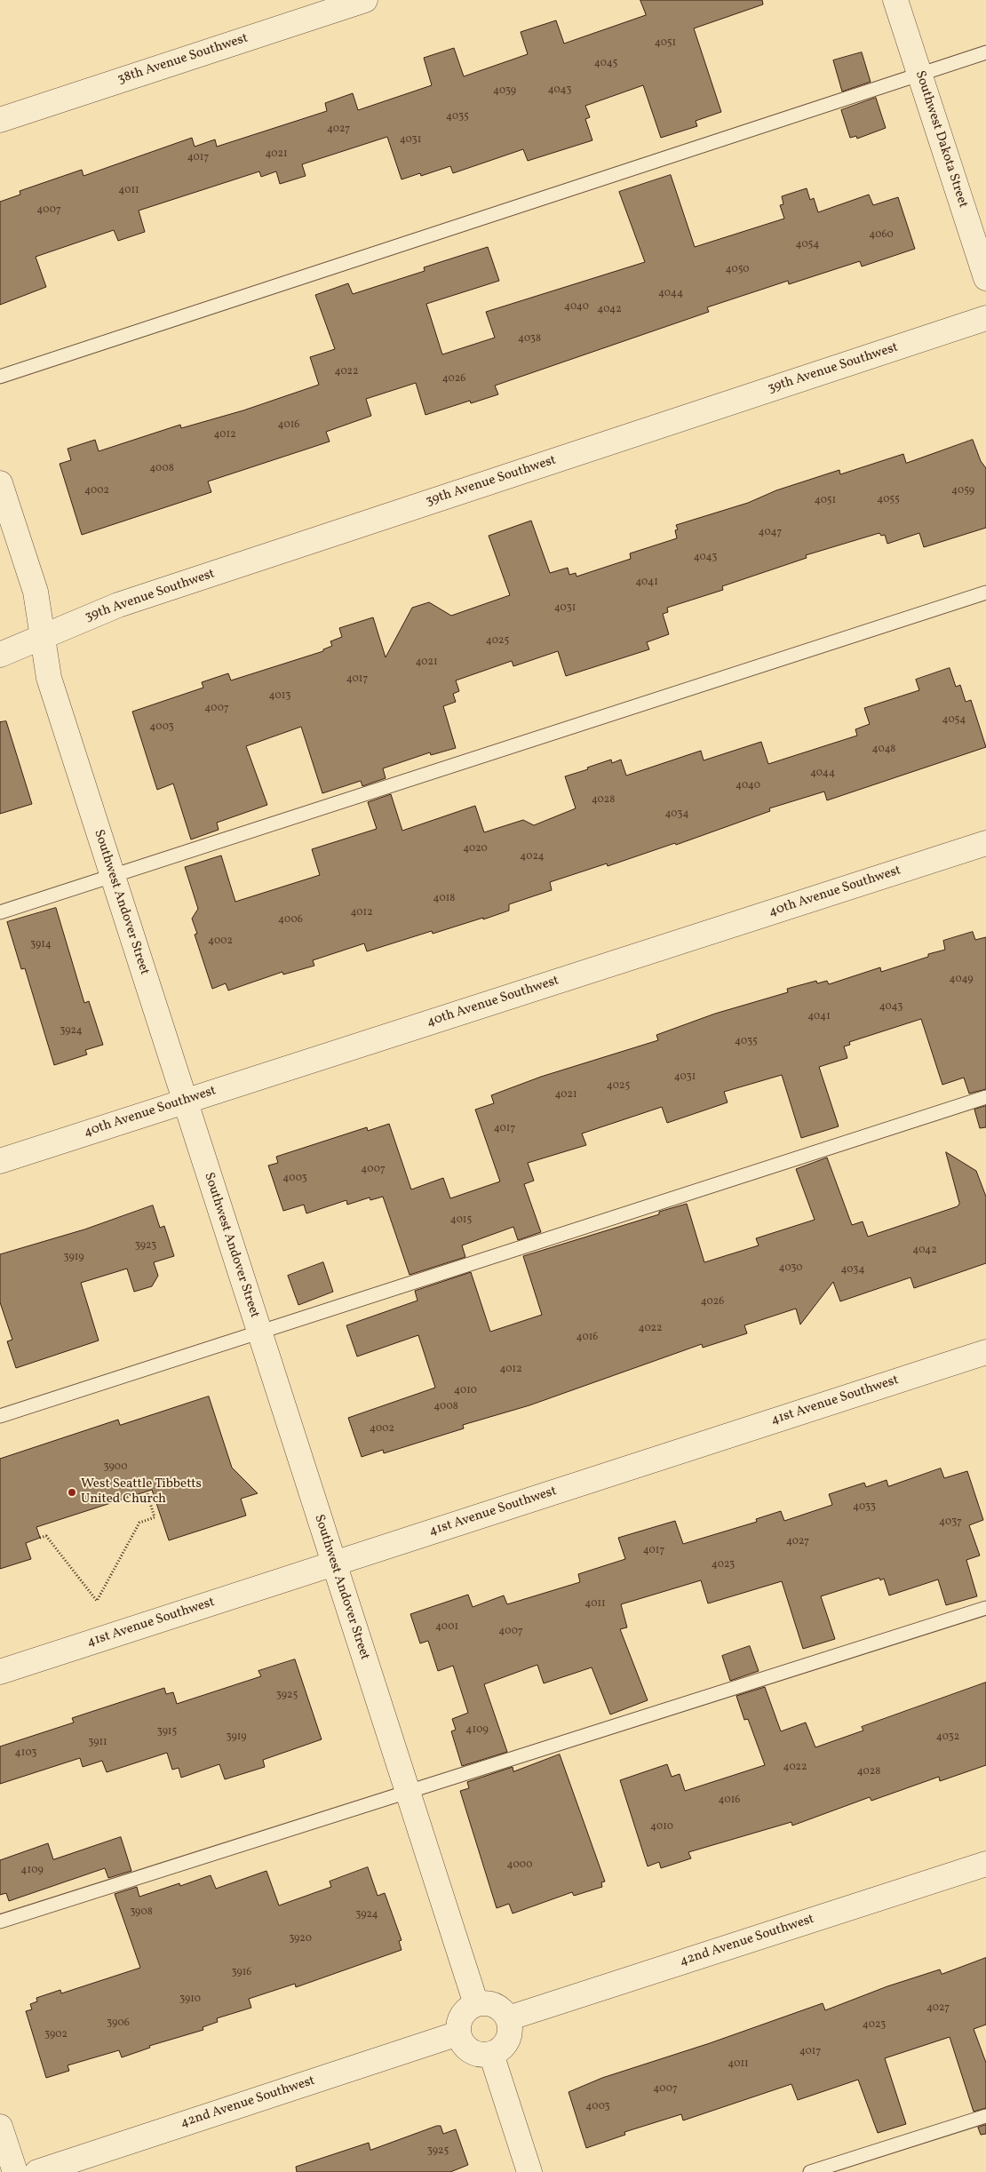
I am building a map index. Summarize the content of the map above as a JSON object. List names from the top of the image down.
{
  "streets": {
    "street": [
      "38th Avenue Southwest",
      "Southwest Dakota Street",
      "39th Avenue Southwest",
      "40th Avenue Southwest",
      "Southwest Andover Street",
      "41st Avenue Southwest",
      "42nd Avenue Southwest"
    ]
  },
  "crossings": [
    ["39th Avenue Southwest", "Southwest Andover Street"],
    ["40th Avenue Southwest", "Southwest Andover Street"],
    ["Southwest Andover Street", "41st Avenue Southwest"],
    ["Southwest Andover Street", "42nd Avenue Southwest"]
  ],
  "places": ["West Seattle Tibbetts United Church"],
  "house_numbers": [
    "4051",
    "4045",
    "4043",
    "4039",
    "4035",
    "4027",
    "4031",
    "4021",
    "4017",
    "4011",
    "4007",
    "4060",
    "4054",
    "4050",
    "4044",
    "4040",
    "4042",
    "4038",
    "4022",
    "4026",
    "4016",
    "4012",
    "4008",
    "4002",
    "4059",
    "4055",
    "4051",
    "4047",
    "4043",
    "4041",
    "4031",
    "4025",
    "4021",
    "4017",
    "4013",
    "4007",
    "4054",
    "4003",
    "4048",
    "4044",
    "4040",
    "4028",
    "4034",
    "4020",
    "4024",
    "4018",
    "4012",
    "4006",
    "4002",
    "3914",
    "4049",
    "4043",
    "4041",
    "3924",
    "4035",
    "4031",
    "4025",
    "4021",
    "4017",
    "4007",
    "4003",
    "4015",
    "3923",
    "4042",
    "3919",
    "4030",
    "4034",
    "4026",
    "4022",
    "4016",
    "4012",
    "4010",
    "4008",
    "4002",
    "3900",
    "4033",
    "4037",
    "4027",
    "4017",
    "4023",
    "4011",
    "4001",
    "4007",
    "3925",
    "4109",
    "3915",
    "3919",
    "4032",
    "3911",
    "4103",
    "4022",
    "4028",
    "4016",
    "4010",
    "4000",
    "4109",
    "3908",
    "3924",
    "3920",
    "3916",
    "3910",
    "4027",
    "3906",
    "4023",
    "3902",
    "4017",
    "4011",
    "4007",
    "4003",
    "3925"
  ]
}
